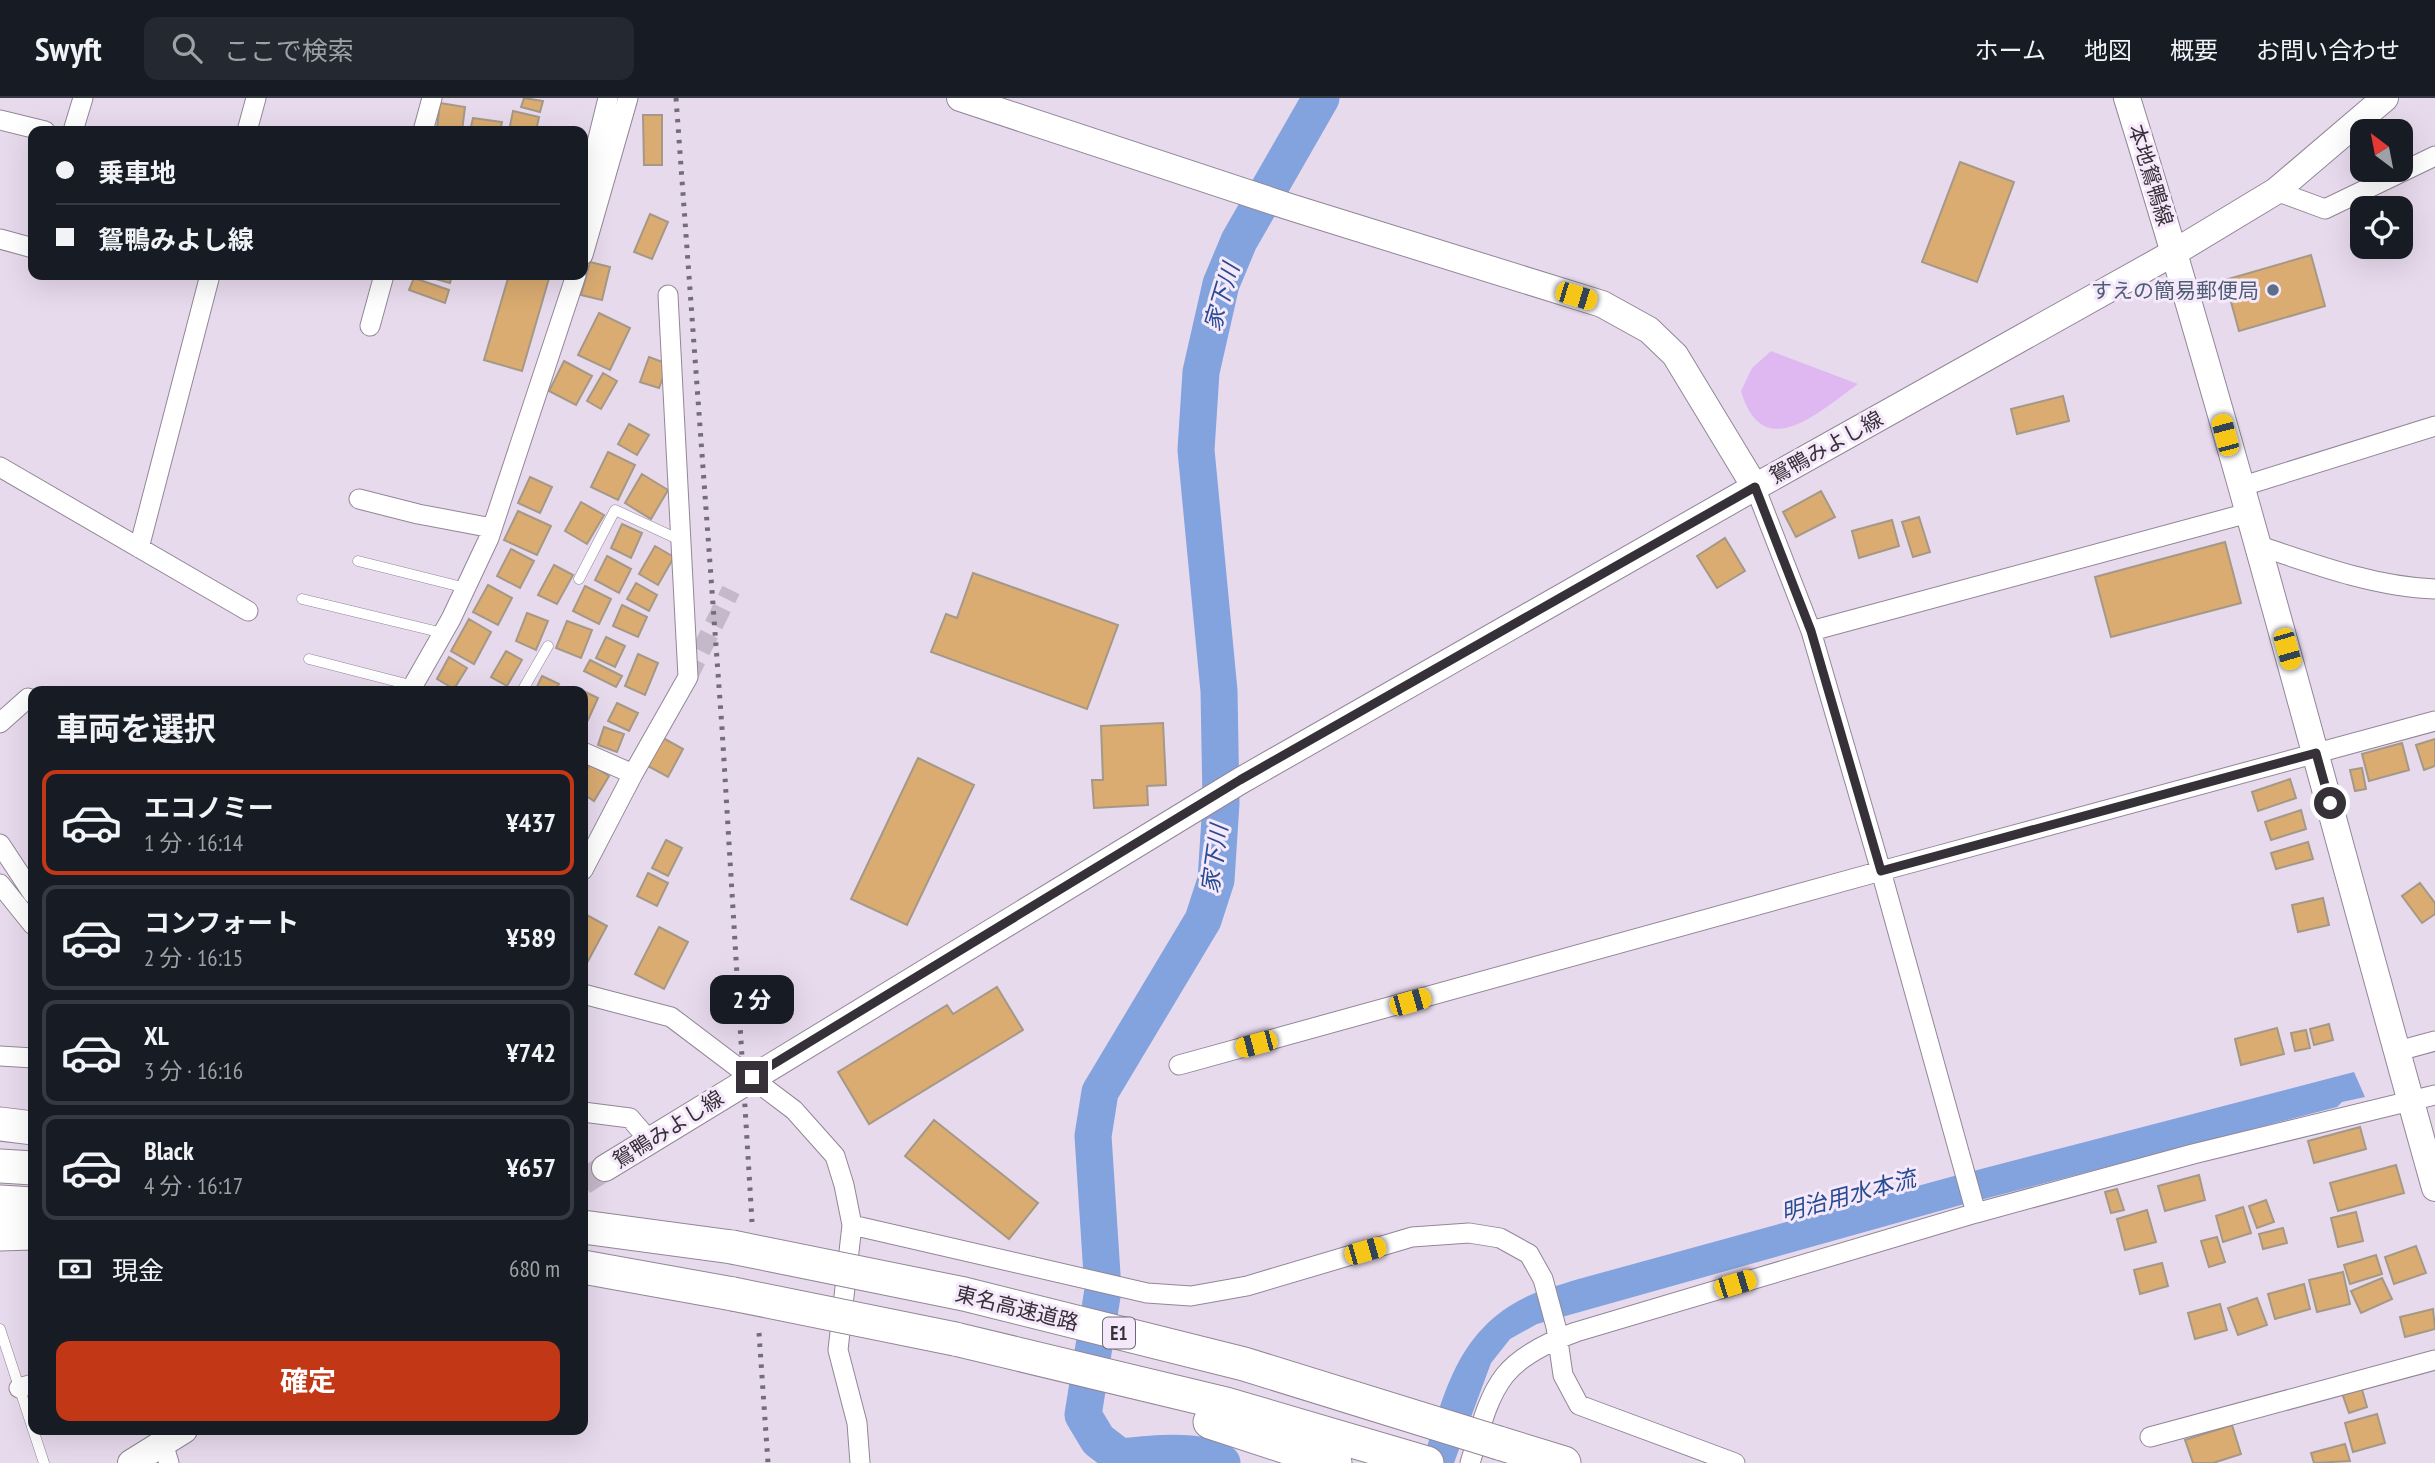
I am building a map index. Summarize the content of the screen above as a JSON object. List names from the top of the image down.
{
  "streets": {
    "highway": ["東名高速道路", "E1"],
    "main road": ["本地鴛鴨線", "鴛鴨みよし線"]
  },
  "crossings": [
    ["本地鴛鴨線", "鴛鴨みよし線"]
  ],
  "water": ["家下川", "明治用水本流"],
  "places": ["すえの簡易郵便局"],
  "north": "top left",
  "page": {
    "header": "Swyft",
    "search": "ここで検索",
    "nav": [
      "ホーム",
      "地図",
      "概要",
      "お問い合わせ"
    ],
    "banner": ["乗車地", "鴛鴨みよし線"],
    "heading": "車両を選択",
    "list": [
      {
        "name": "エコノミー",
        "note": "1 分 · 16:14",
        "value": "¥437"
      },
      {
        "name": "コンフォート",
        "note": "2 分 · 16:15",
        "value": "¥589"
      },
      {
        "name": "XL",
        "note": "3 分 · 16:16",
        "value": "¥742"
      },
      {
        "name": "Black",
        "note": "4 分 · 16:17",
        "value": "¥657"
      }
    ],
    "bubble": "2 分",
    "pay": ["現金", "680 m"],
    "buttons": "確定"
  }
}
